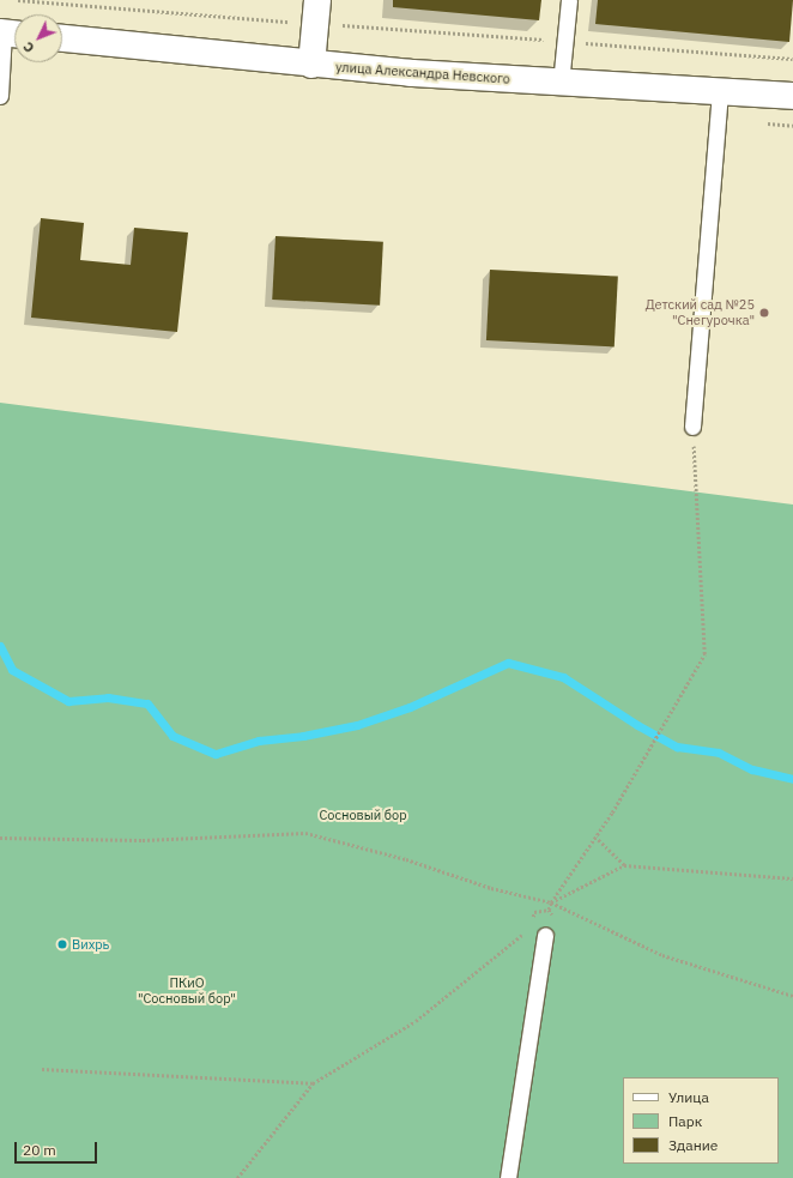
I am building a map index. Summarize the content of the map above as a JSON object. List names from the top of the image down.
{
  "streets": {
    "street": ["улица Александра Невского"]
  },
  "parks": ["Сосновый бор", "ПКиО \"Сосновый бор\""],
  "places": ["Детский сад №25 \"Снегурочка\"", "Вихрь"],
  "legend": ["Улица", "Парк", "Здание"],
  "scale_bar": "20 m",
  "north": "bottom left"
}
